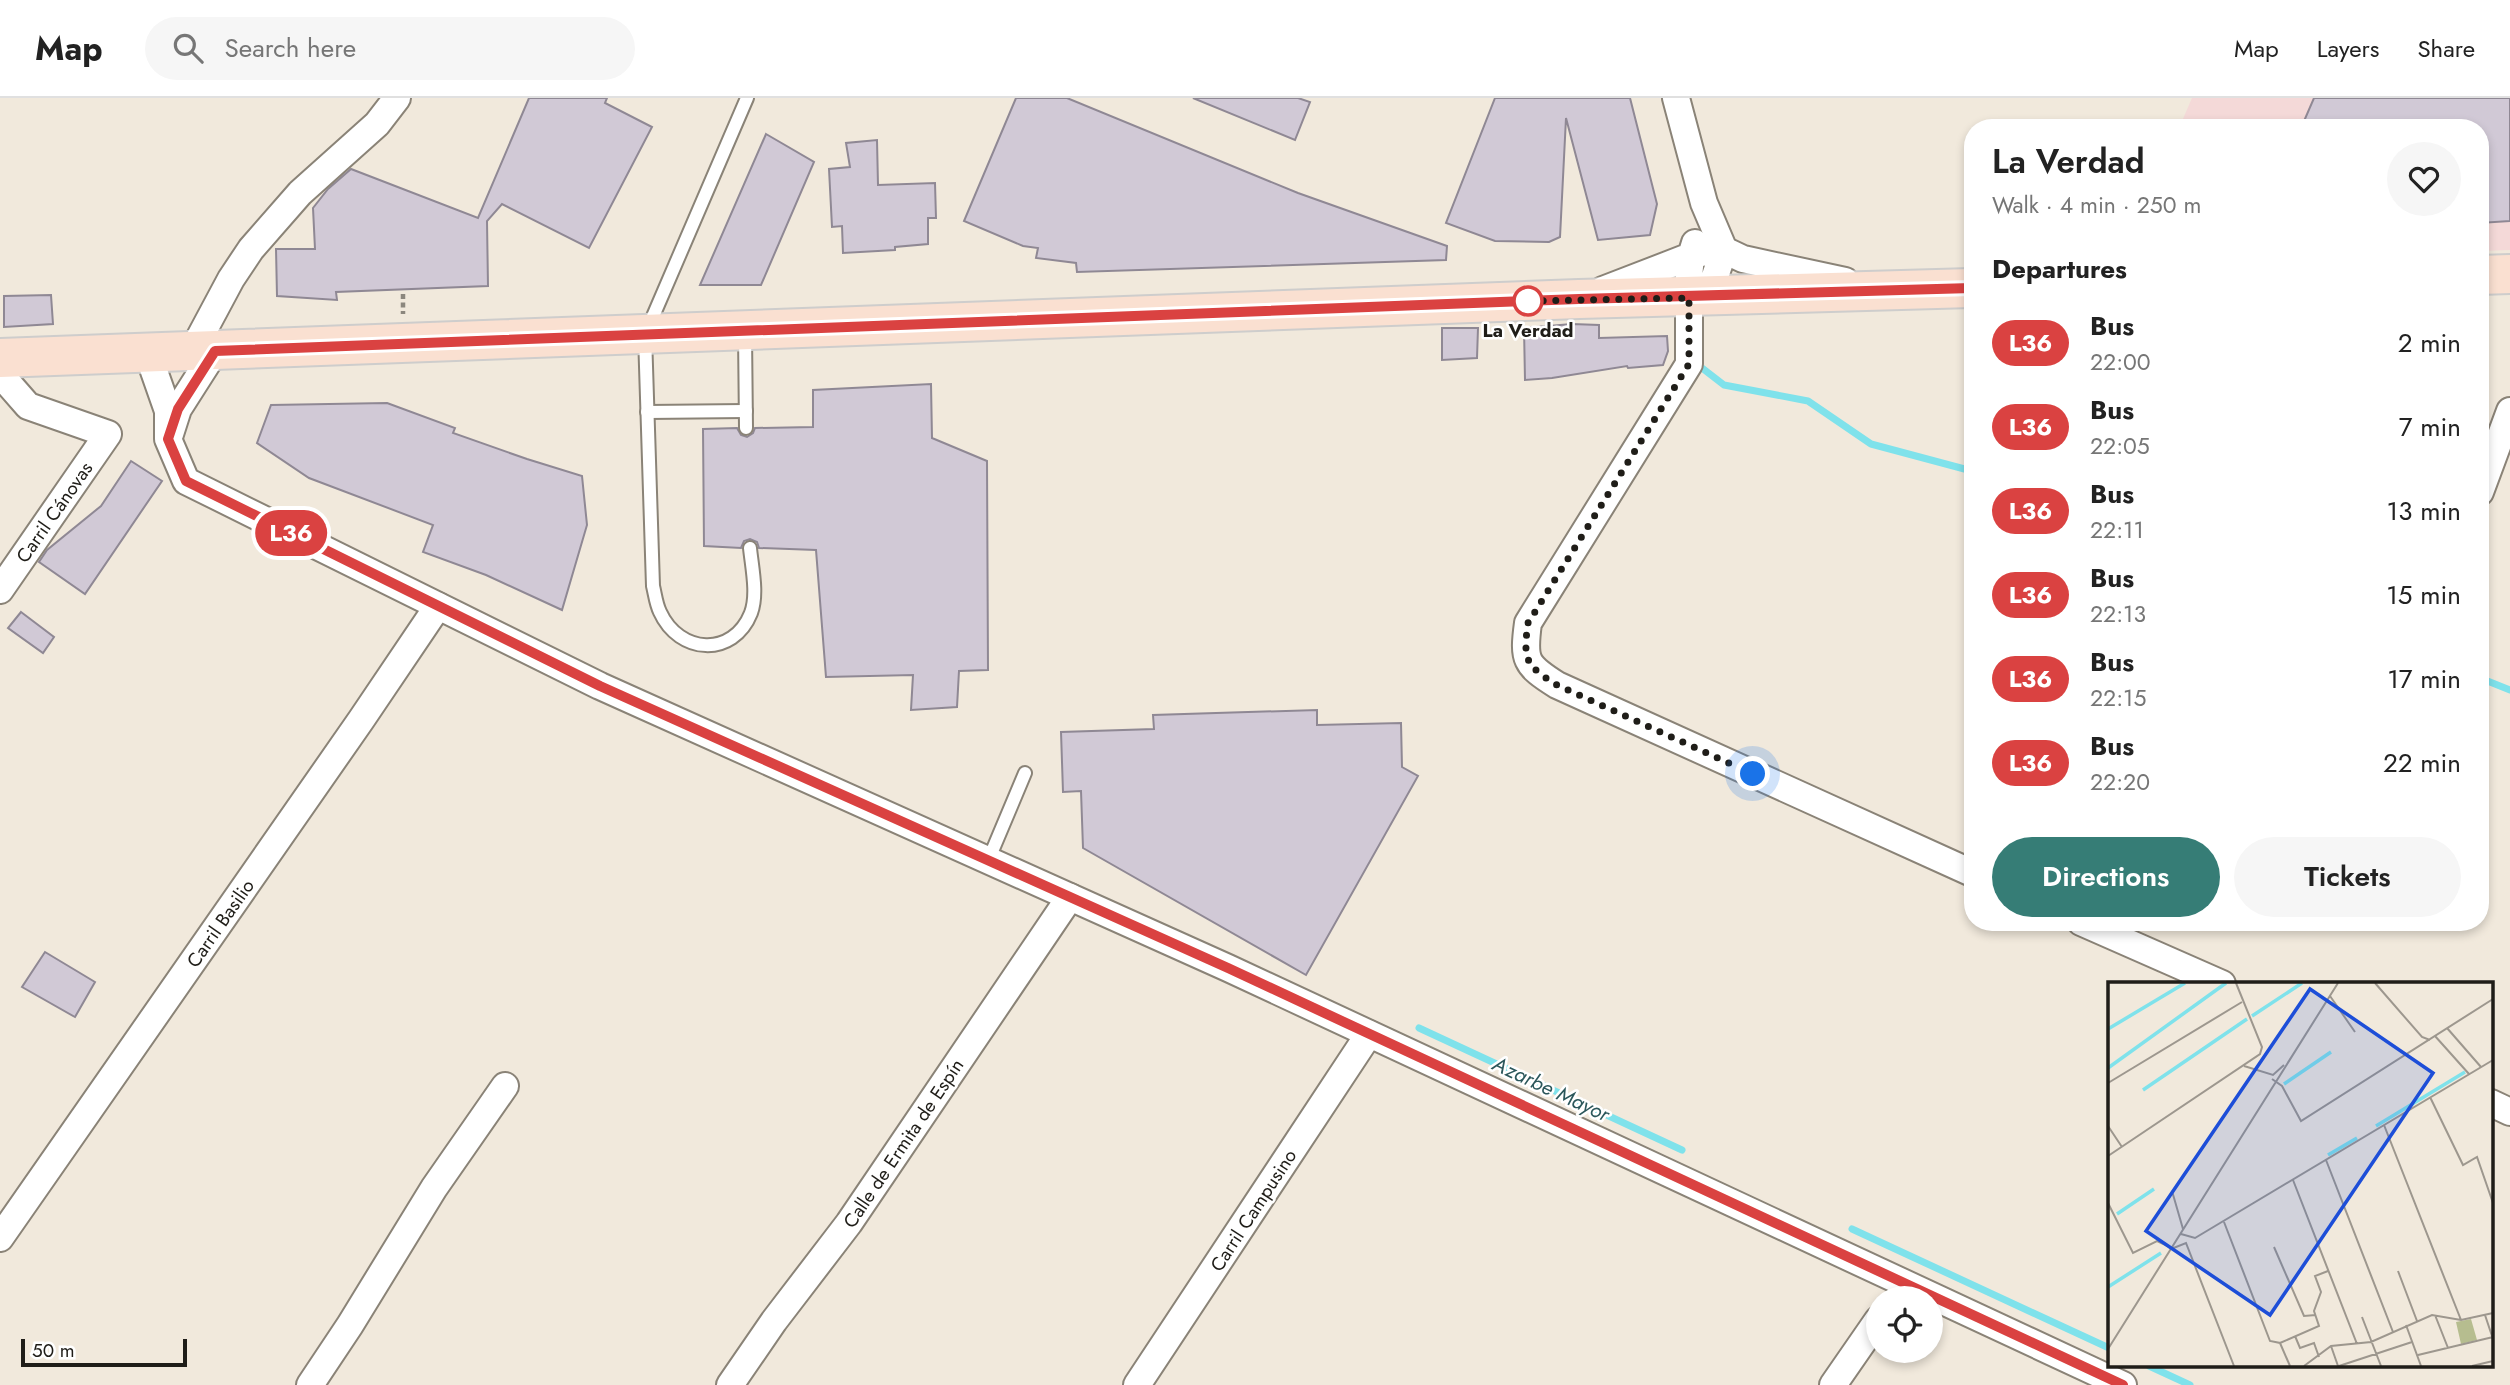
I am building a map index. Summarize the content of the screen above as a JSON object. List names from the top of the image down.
{
  "streets": {
    "street": [
      "Carril Cánovas",
      "Carril Basilio",
      "Calle de Ermita de Espín",
      "Carril Campusino"
    ]
  },
  "water": ["Azarbe Mayor"],
  "places": ["La Verdad"],
  "lines": ["bus line L36"],
  "scale_bar": "50 m",
  "page": {
    "header": "Map",
    "search": "Search here",
    "nav": ["Map", "Layers", "Share"],
    "on_map": "L36",
    "heading": [
      ["La Verdad", "Walk · 4 min · 250 m"],
      "Departures"
    ],
    "list": [
      {
        "mark": "L36",
        "name": "Bus",
        "note": "22:00",
        "value": "2 min"
      },
      {
        "mark": "L36",
        "name": "Bus",
        "note": "22:05",
        "value": "7 min"
      },
      {
        "mark": "L36",
        "name": "Bus",
        "note": "22:11",
        "value": "13 min"
      },
      {
        "mark": "L36",
        "name": "Bus",
        "note": "22:13",
        "value": "15 min"
      },
      {
        "mark": "L36",
        "name": "Bus",
        "note": "22:15",
        "value": "17 min"
      },
      {
        "mark": "L36",
        "name": "Bus",
        "note": "22:20",
        "value": "22 min"
      }
    ],
    "buttons": ["Directions", "Tickets"],
    "scale": "50 m"
  }
}
